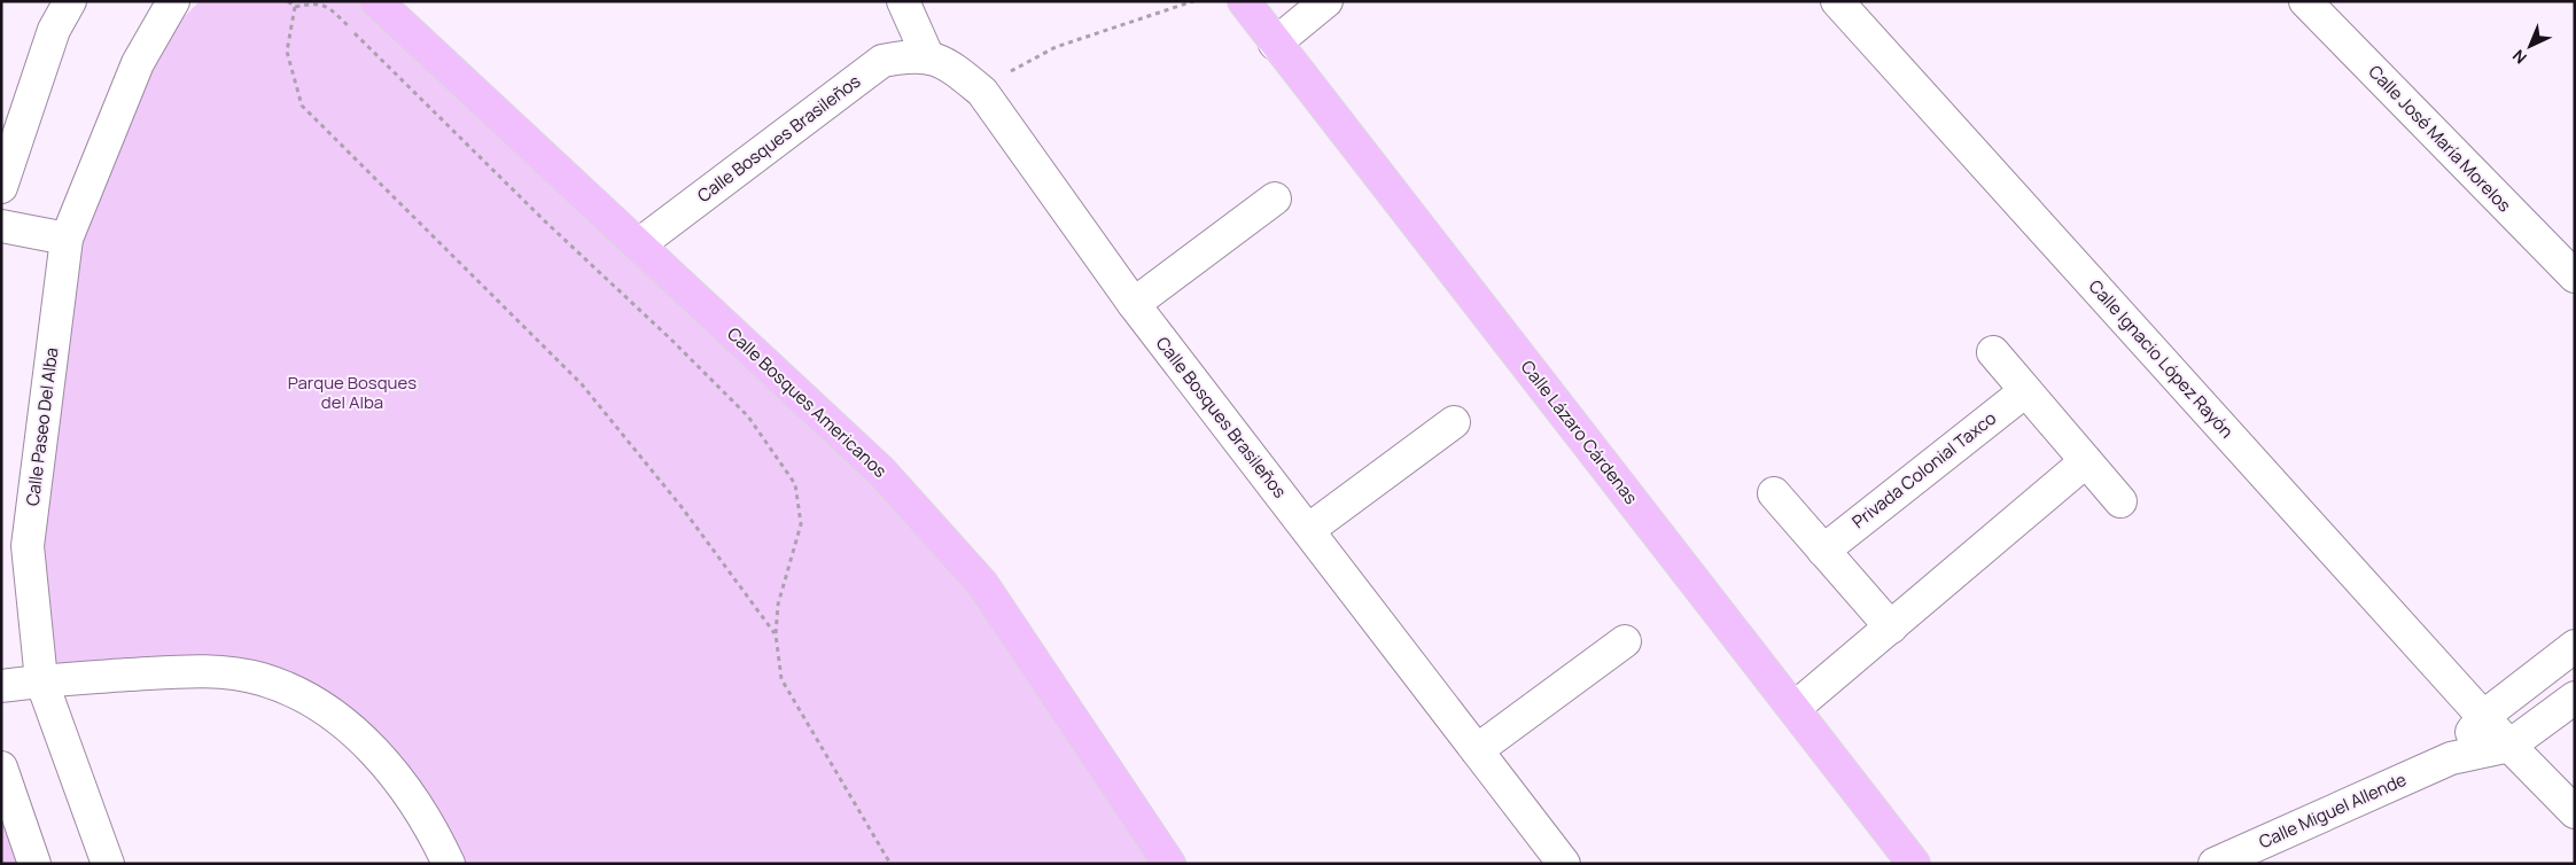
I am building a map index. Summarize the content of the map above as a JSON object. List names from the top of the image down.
{
  "streets": {
    "main road": ["Calle Bosques Americanos", "Calle Lázaro Cárdenas"],
    "street": [
      "Calle Bosques Brasileños",
      "Calle José María Morelos",
      "Calle Ignacio López Rayón",
      "Calle Paseo Del Alba",
      "Privada Colonial Taxco",
      "Calle Miguel Allende"
    ]
  },
  "crossings": [
    ["Calle Bosques Brasileños", "Calle Bosques Americanos"],
    ["Calle Ignacio López Rayón", "Calle Miguel Allende"]
  ],
  "parks": ["Parque Bosques del Alba"],
  "north": "bottom left"
}
